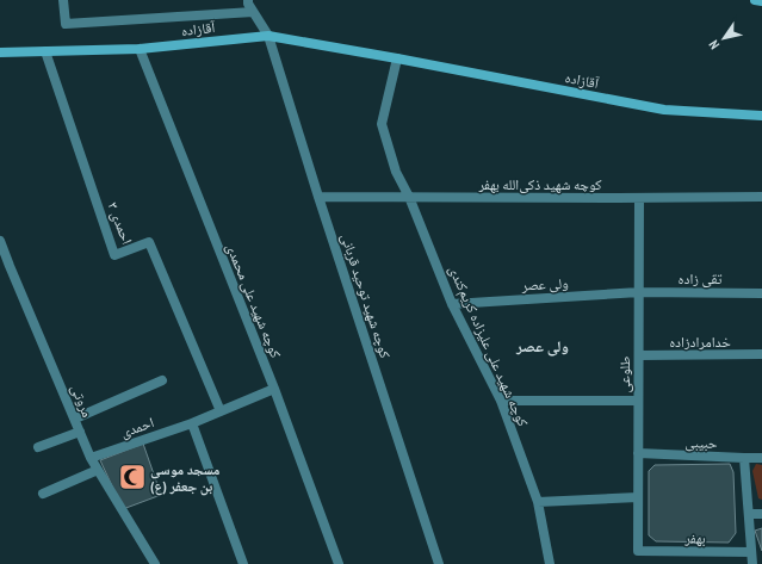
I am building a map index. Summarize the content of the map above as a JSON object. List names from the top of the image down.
{
  "streets": {
    "street": [
      "آقازاده",
      "کوچه شهید ذکی‌الله بهفر",
      "احمدی ۳",
      "تقی زاده",
      "ولی عصر",
      "کوچه شهید توحید قربانی",
      "کوچه شهید علی محمدی",
      "خدامرادزاده",
      "کوچه شهید علی علیزاده کریم‌کندی",
      "طلوعی",
      "مروتی",
      "احمدی",
      "حبیبی",
      "بهفر"
    ]
  },
  "crossings": [
    ["آقازاده", "احمدی ۳"],
    ["آقازاده", "کوچه شهید توحید قربانی"],
    ["آقازاده", "کوچه شهید علی محمدی"],
    ["کوچه شهید ذکی‌الله بهفر", "کوچه شهید توحید قربانی"],
    ["کوچه شهید ذکی‌الله بهفر", "کوچه شهید علی علیزاده کریم‌کندی"],
    ["کوچه شهید ذکی‌الله بهفر", "طلوعی"],
    ["احمدی ۳", "احمدی"],
    ["تقی زاده", "ولی عصر"],
    ["تقی زاده", "طلوعی"],
    ["ولی عصر", "کوچه شهید علی علیزاده کریم‌کندی"],
    ["ولی عصر", "طلوعی"],
    ["کوچه شهید علی محمدی", "احمدی"],
    ["خدامرادزاده", "طلوعی"],
    ["طلوعی", "حبیبی"],
    ["طلوعی", "بهفر"],
    ["مروتی", "احمدی"]
  ],
  "districts": ["ولی عصر"],
  "places": {
    "mosque": ["مسجد موسی بن جعفر (ع)"]
  },
  "north": "bottom left"
}
